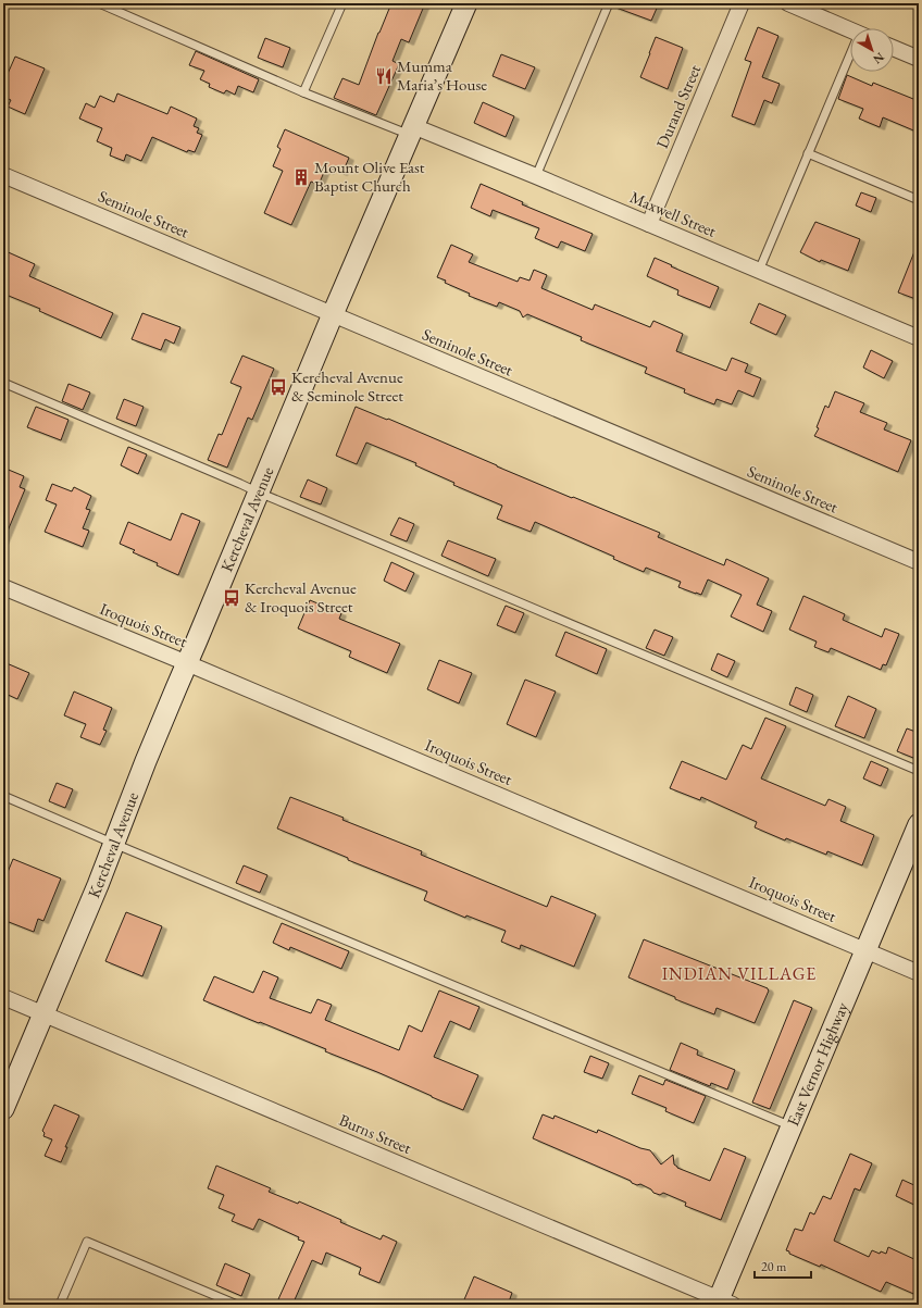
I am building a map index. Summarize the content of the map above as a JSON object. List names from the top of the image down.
{
  "streets": {
    "street": [
      "Durand Street",
      "Seminole Street",
      "Maxwell Street",
      "Kercheval Avenue",
      "Iroquois Street",
      "East Vernor Highway",
      "Burns Street"
    ]
  },
  "crossings": [
    ["Durand Street", "Maxwell Street"],
    ["Seminole Street", "Kercheval Avenue"],
    ["Maxwell Street", "Kercheval Avenue"],
    ["Kercheval Avenue", "Iroquois Street"],
    ["Kercheval Avenue", "Burns Street"],
    ["Iroquois Street", "East Vernor Highway"],
    ["East Vernor Highway", "Burns Street"]
  ],
  "districts": ["INDIAN VILLAGE"],
  "places": {
    "restaurant": ["Mumma Maria’s House"],
    "building": ["Mount Olive East Baptist Church"],
    "bus stop": ["Kercheval Avenue & Seminole Street", "Kercheval Avenue & Iroquois Street"]
  },
  "scale_bar": "20 m",
  "north": "bottom right"
}
